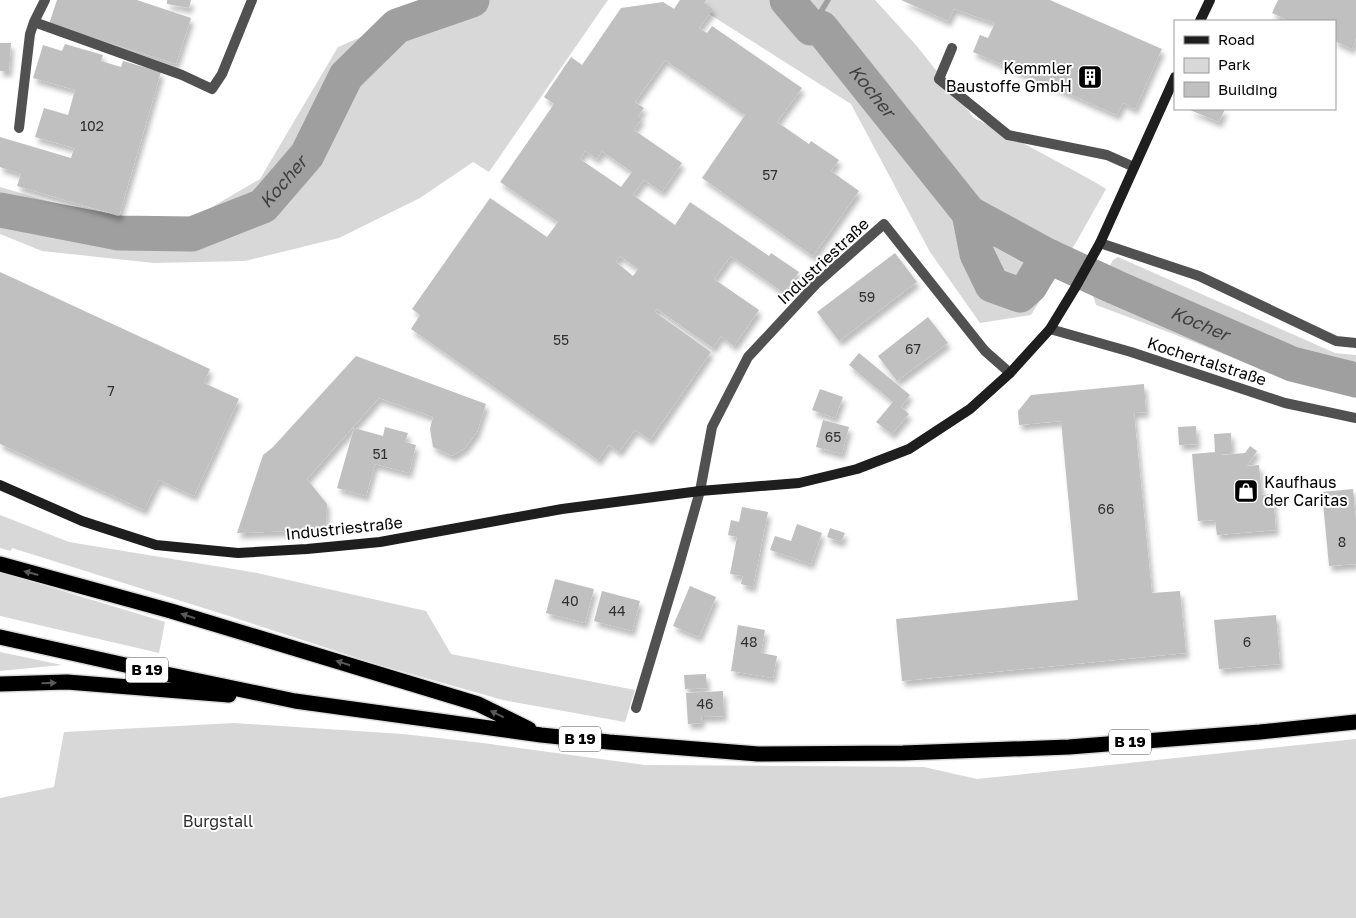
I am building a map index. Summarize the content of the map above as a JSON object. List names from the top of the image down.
{
  "streets": {
    "highway": ["B 19"],
    "street": ["Industriestraße", "Kochertalstraße"]
  },
  "crossings": [
    ["Industriestraße", "Kochertalstraße"]
  ],
  "water": ["Kocher"],
  "parks": ["Burgstall"],
  "places": {
    "building": ["Kemmler Baustoffe GmbH"],
    "shop": ["Kaufhaus der Caritas"]
  },
  "house_numbers": [
    "102",
    "57",
    "59",
    "55",
    "67",
    "7",
    "65",
    "51",
    "66",
    "8",
    "40",
    "44",
    "48",
    "6",
    "46"
  ],
  "legend": ["Road", "Park", "Building"]
}
